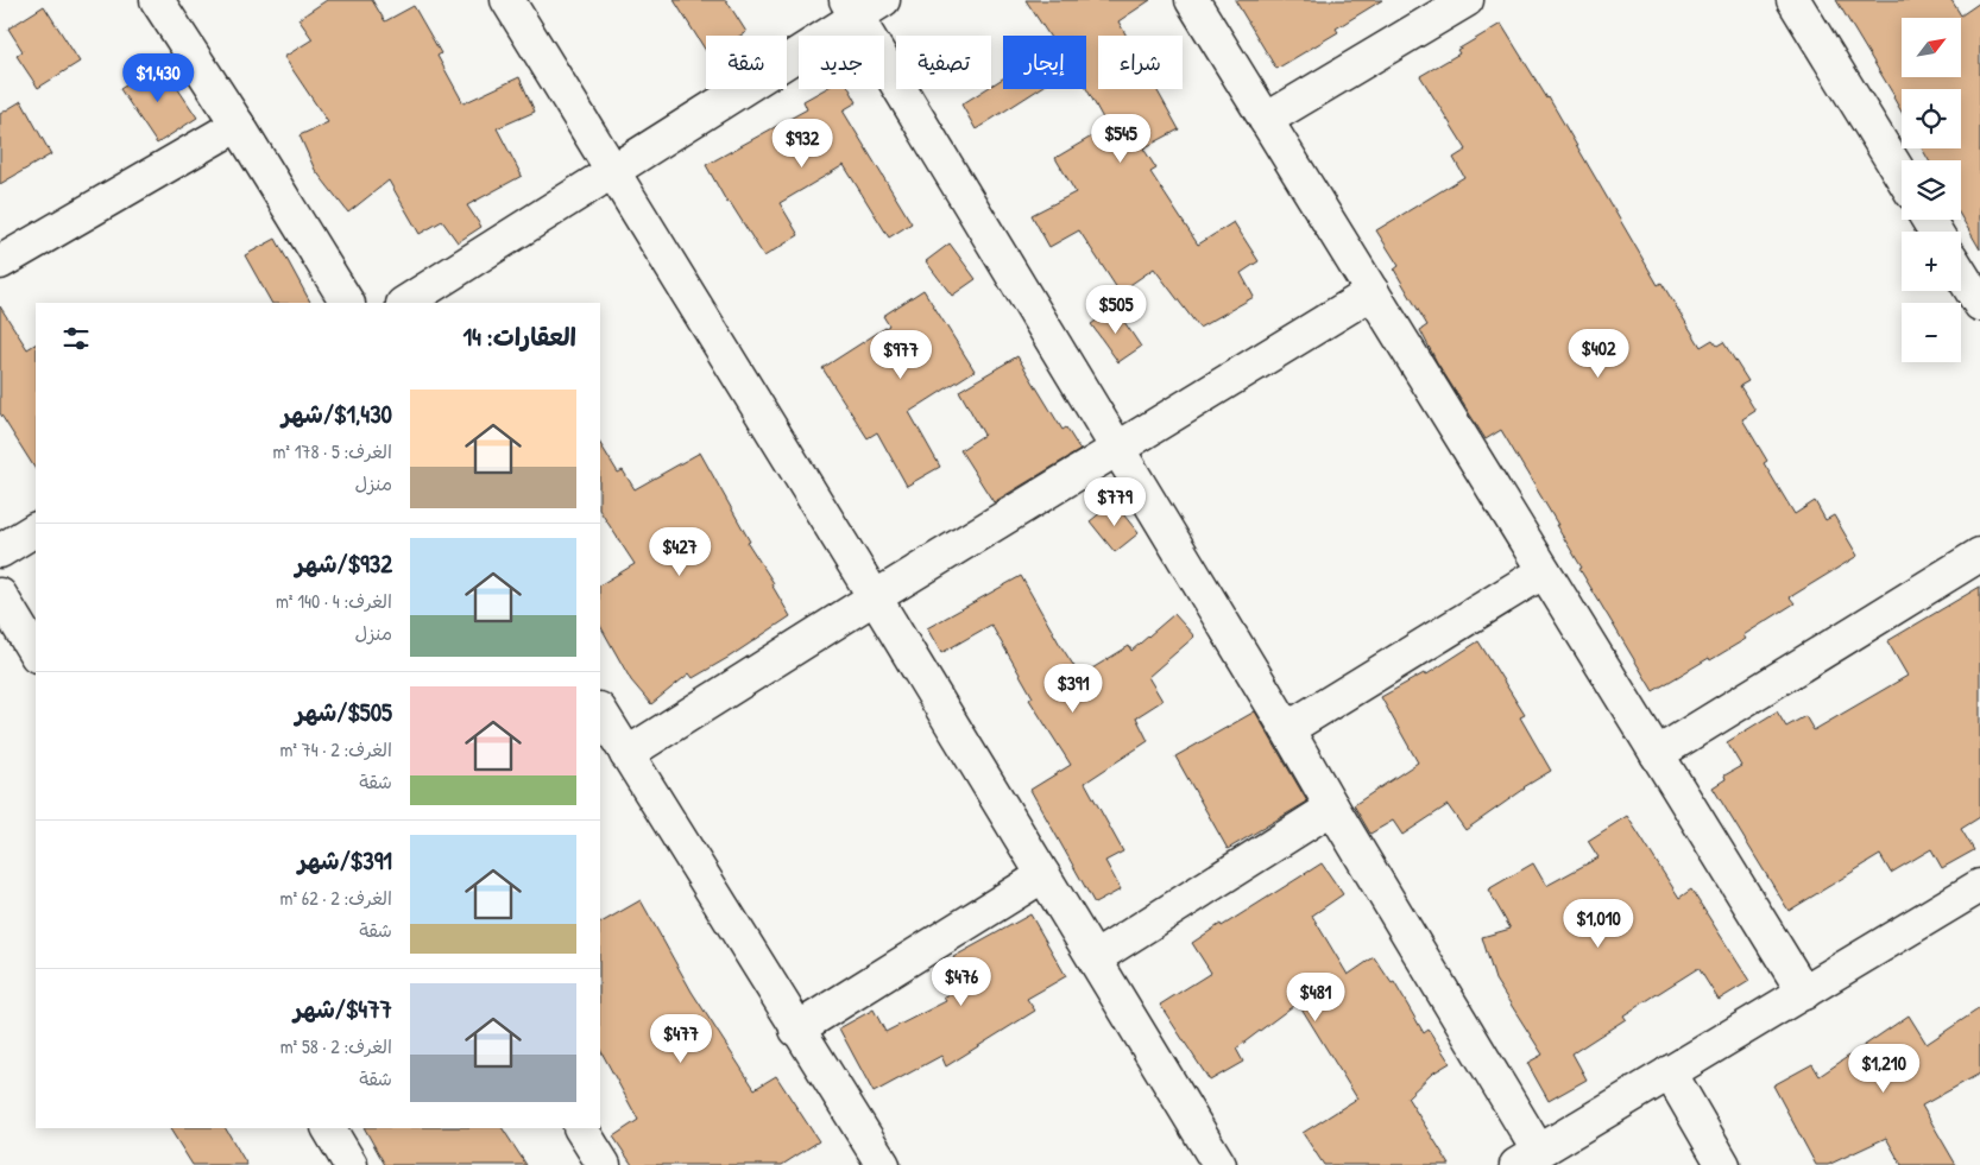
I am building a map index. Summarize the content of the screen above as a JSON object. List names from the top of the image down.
{
  "north": "top right",
  "page": {
    "map_buttons": ["+", "−"],
    "chip": [
      "شراء",
      "إيجار",
      "تصفية",
      "جديد",
      "شقة"
    ],
    "price": [
      "$1,430",
      "$545",
      "$932",
      "$505",
      "$402",
      "$977",
      "$779",
      "$427",
      "$391",
      "$1,010",
      "$476",
      "$481",
      "$477",
      "$1,210"
    ],
    "heading": "العقارات: 14",
    "list": [
      {
        "name": "$1,430/شهر",
        "note": "الغرف: 5 · 178 m² · منزل"
      },
      {
        "name": "$932/شهر",
        "note": "الغرف: 4 · 140 m² · منزل"
      },
      {
        "name": "$505/شهر",
        "note": "الغرف: 2 · 74 m² · شقة"
      },
      {
        "name": "$391/شهر",
        "note": "الغرف: 2 · 62 m² · شقة"
      },
      {
        "name": "$477/شهر",
        "note": "الغرف: 2 · 58 m² · شقة"
      }
    ]
  }
}
